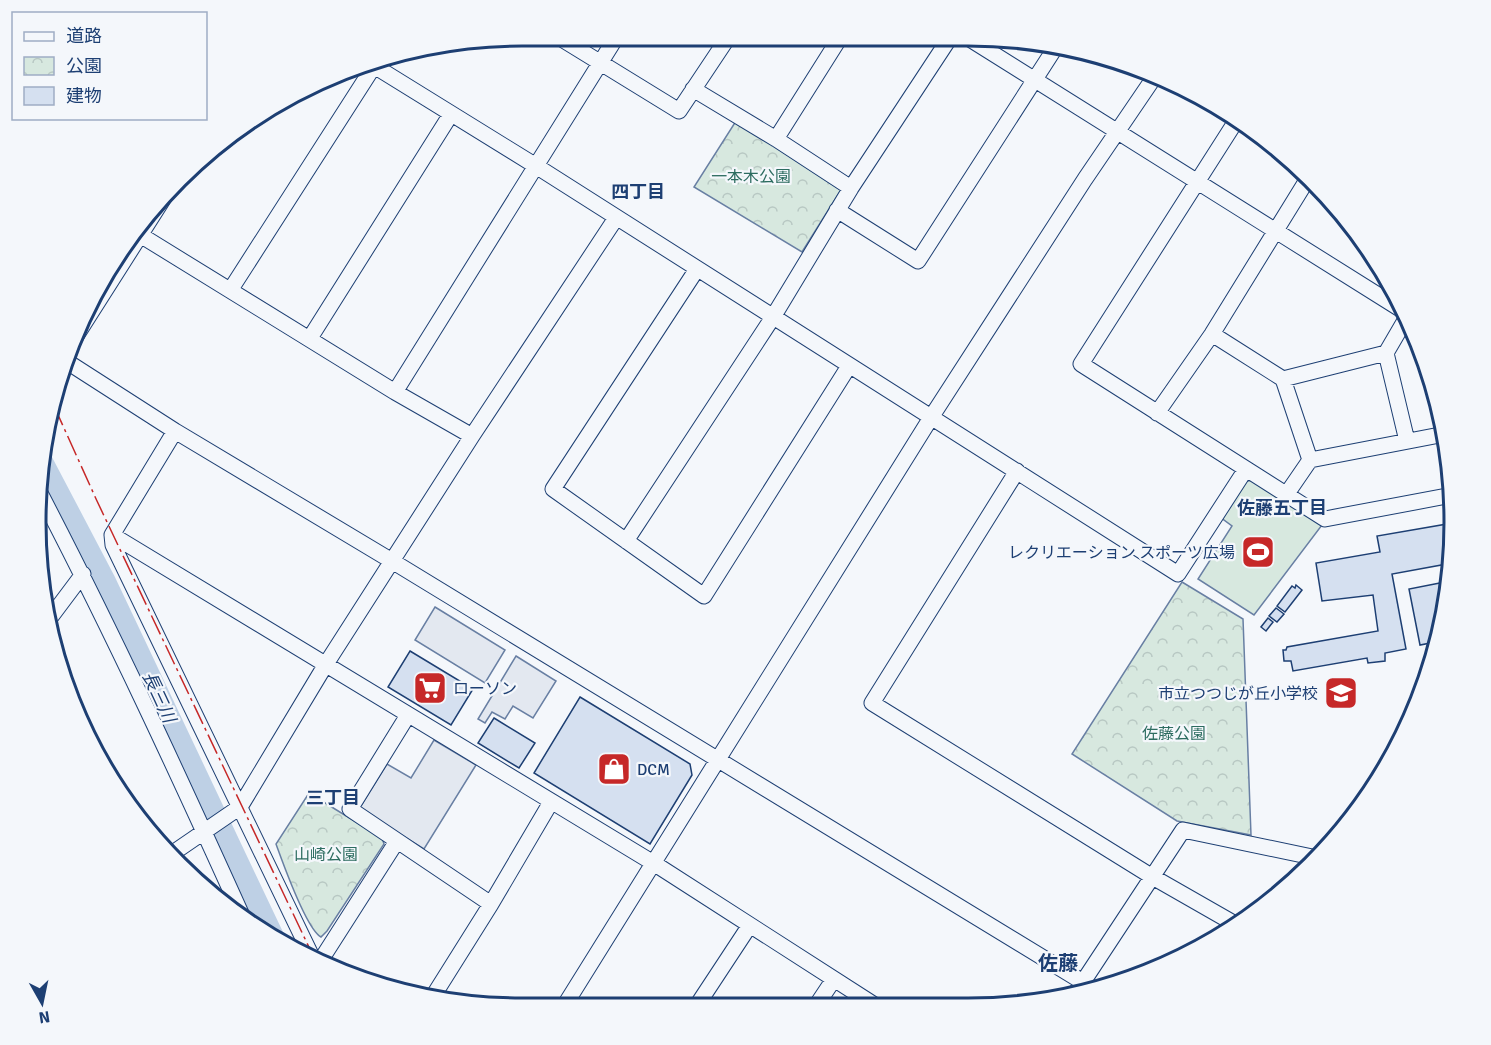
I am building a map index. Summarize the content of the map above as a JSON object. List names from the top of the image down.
{
  "districts": [
    "四丁目",
    "佐藤五丁目",
    "三丁目",
    "佐藤"
  ],
  "water": ["長三川"],
  "parks": ["一本木公園", "佐藤公園", "山崎公園"],
  "places": {
    "sports": ["レクリエーション スポーツ広場"],
    "supermarket": ["ローソン"],
    "school or university": ["市立つつじが丘小学校"],
    "shop": ["DCM"]
  },
  "legend": ["道路", "公園", "建物"],
  "north": "bottom"
}
